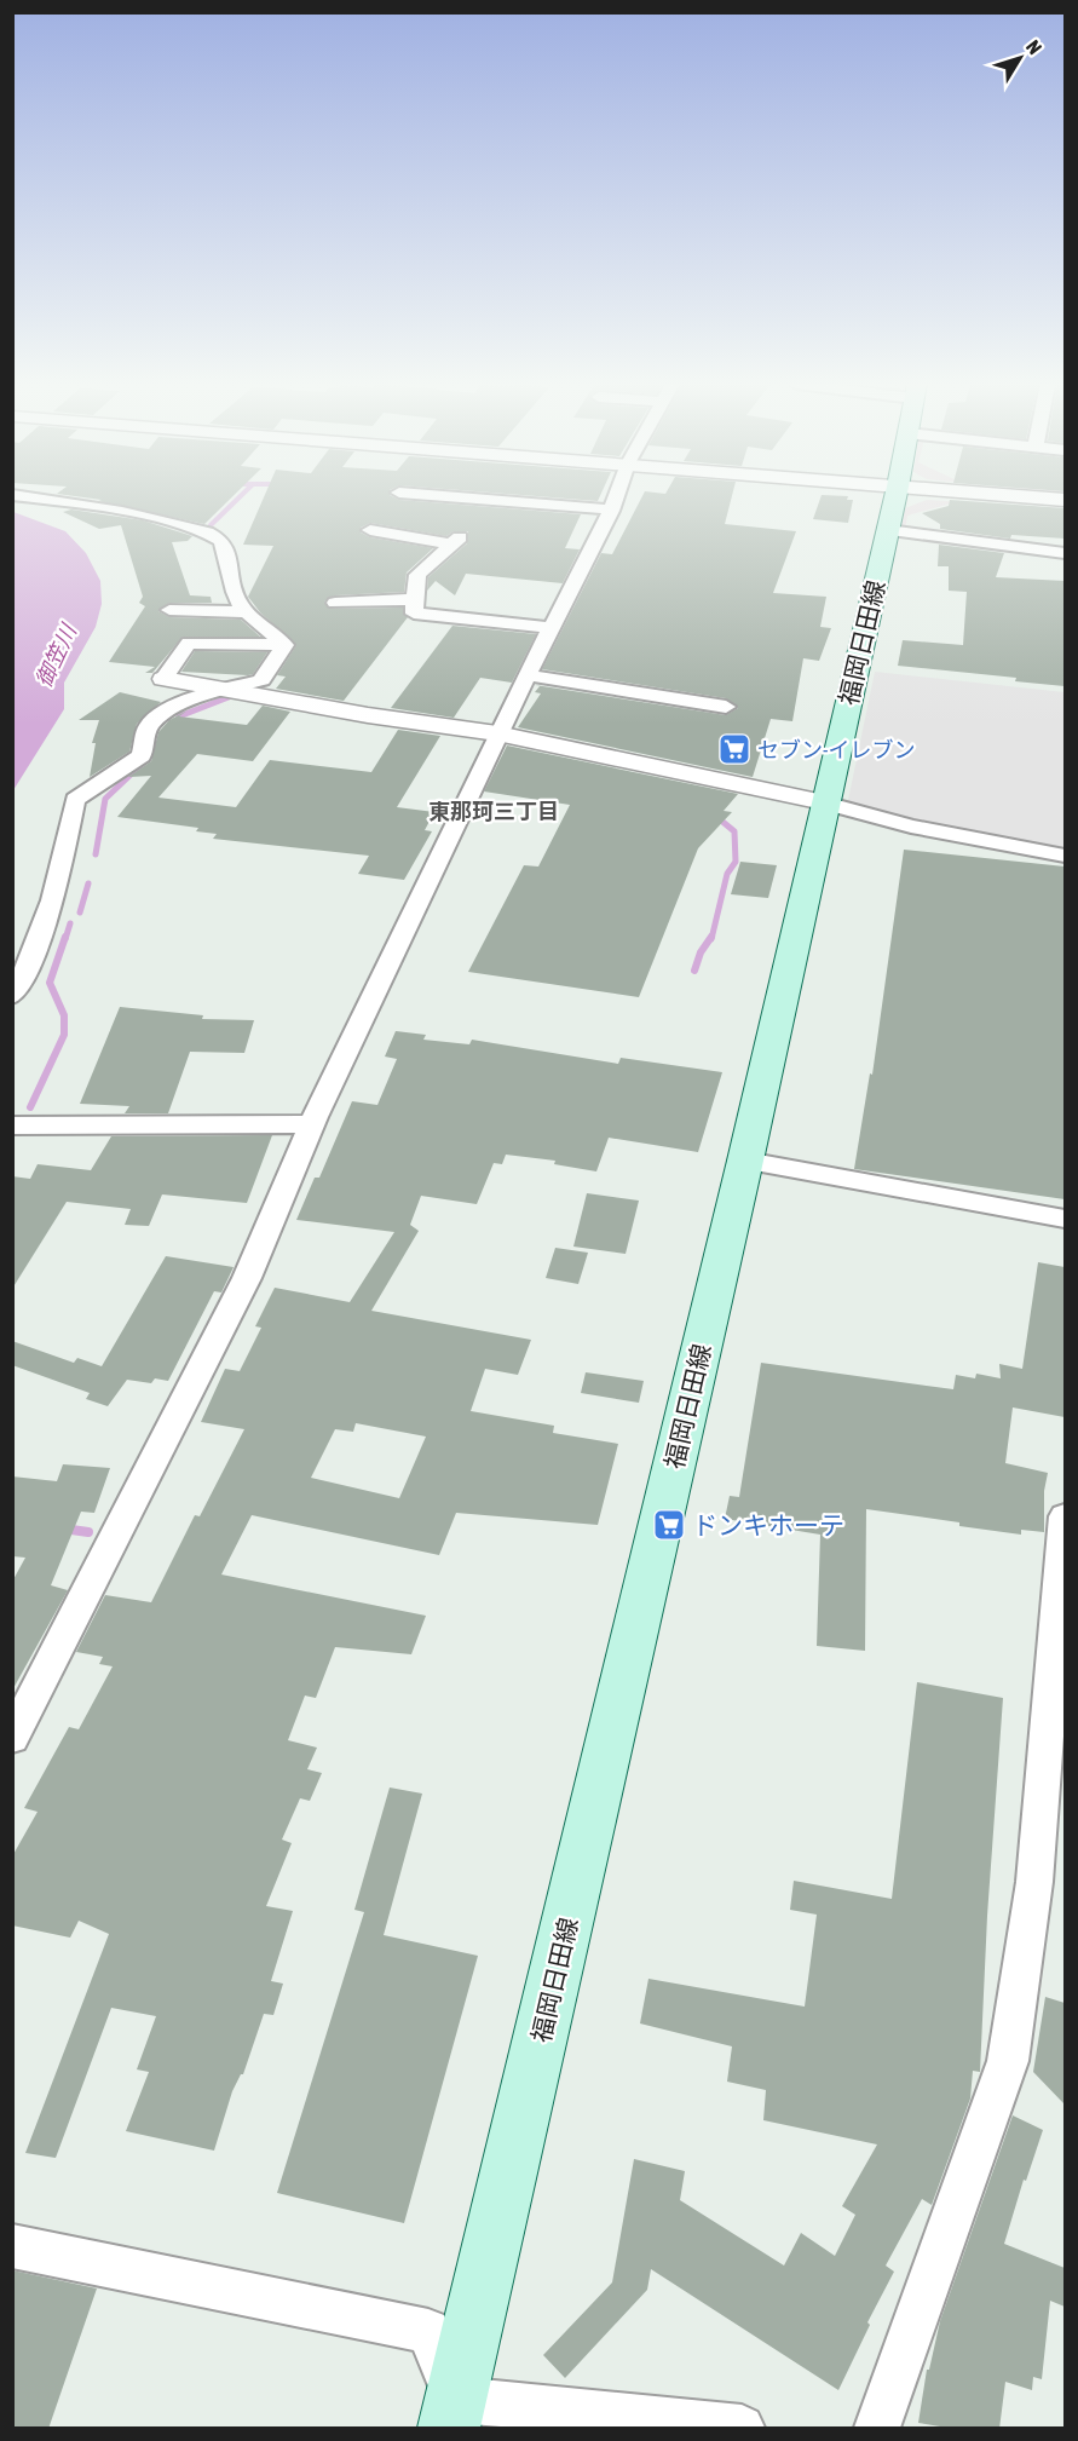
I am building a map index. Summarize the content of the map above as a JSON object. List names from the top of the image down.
{
  "streets": {
    "main road": ["福岡日田線"]
  },
  "districts": ["東那珂三丁目"],
  "water": ["御笠川"],
  "places": {
    "supermarket": ["セブン-イレブン", "ドンキホーテ"]
  },
  "north": "top right"
}
